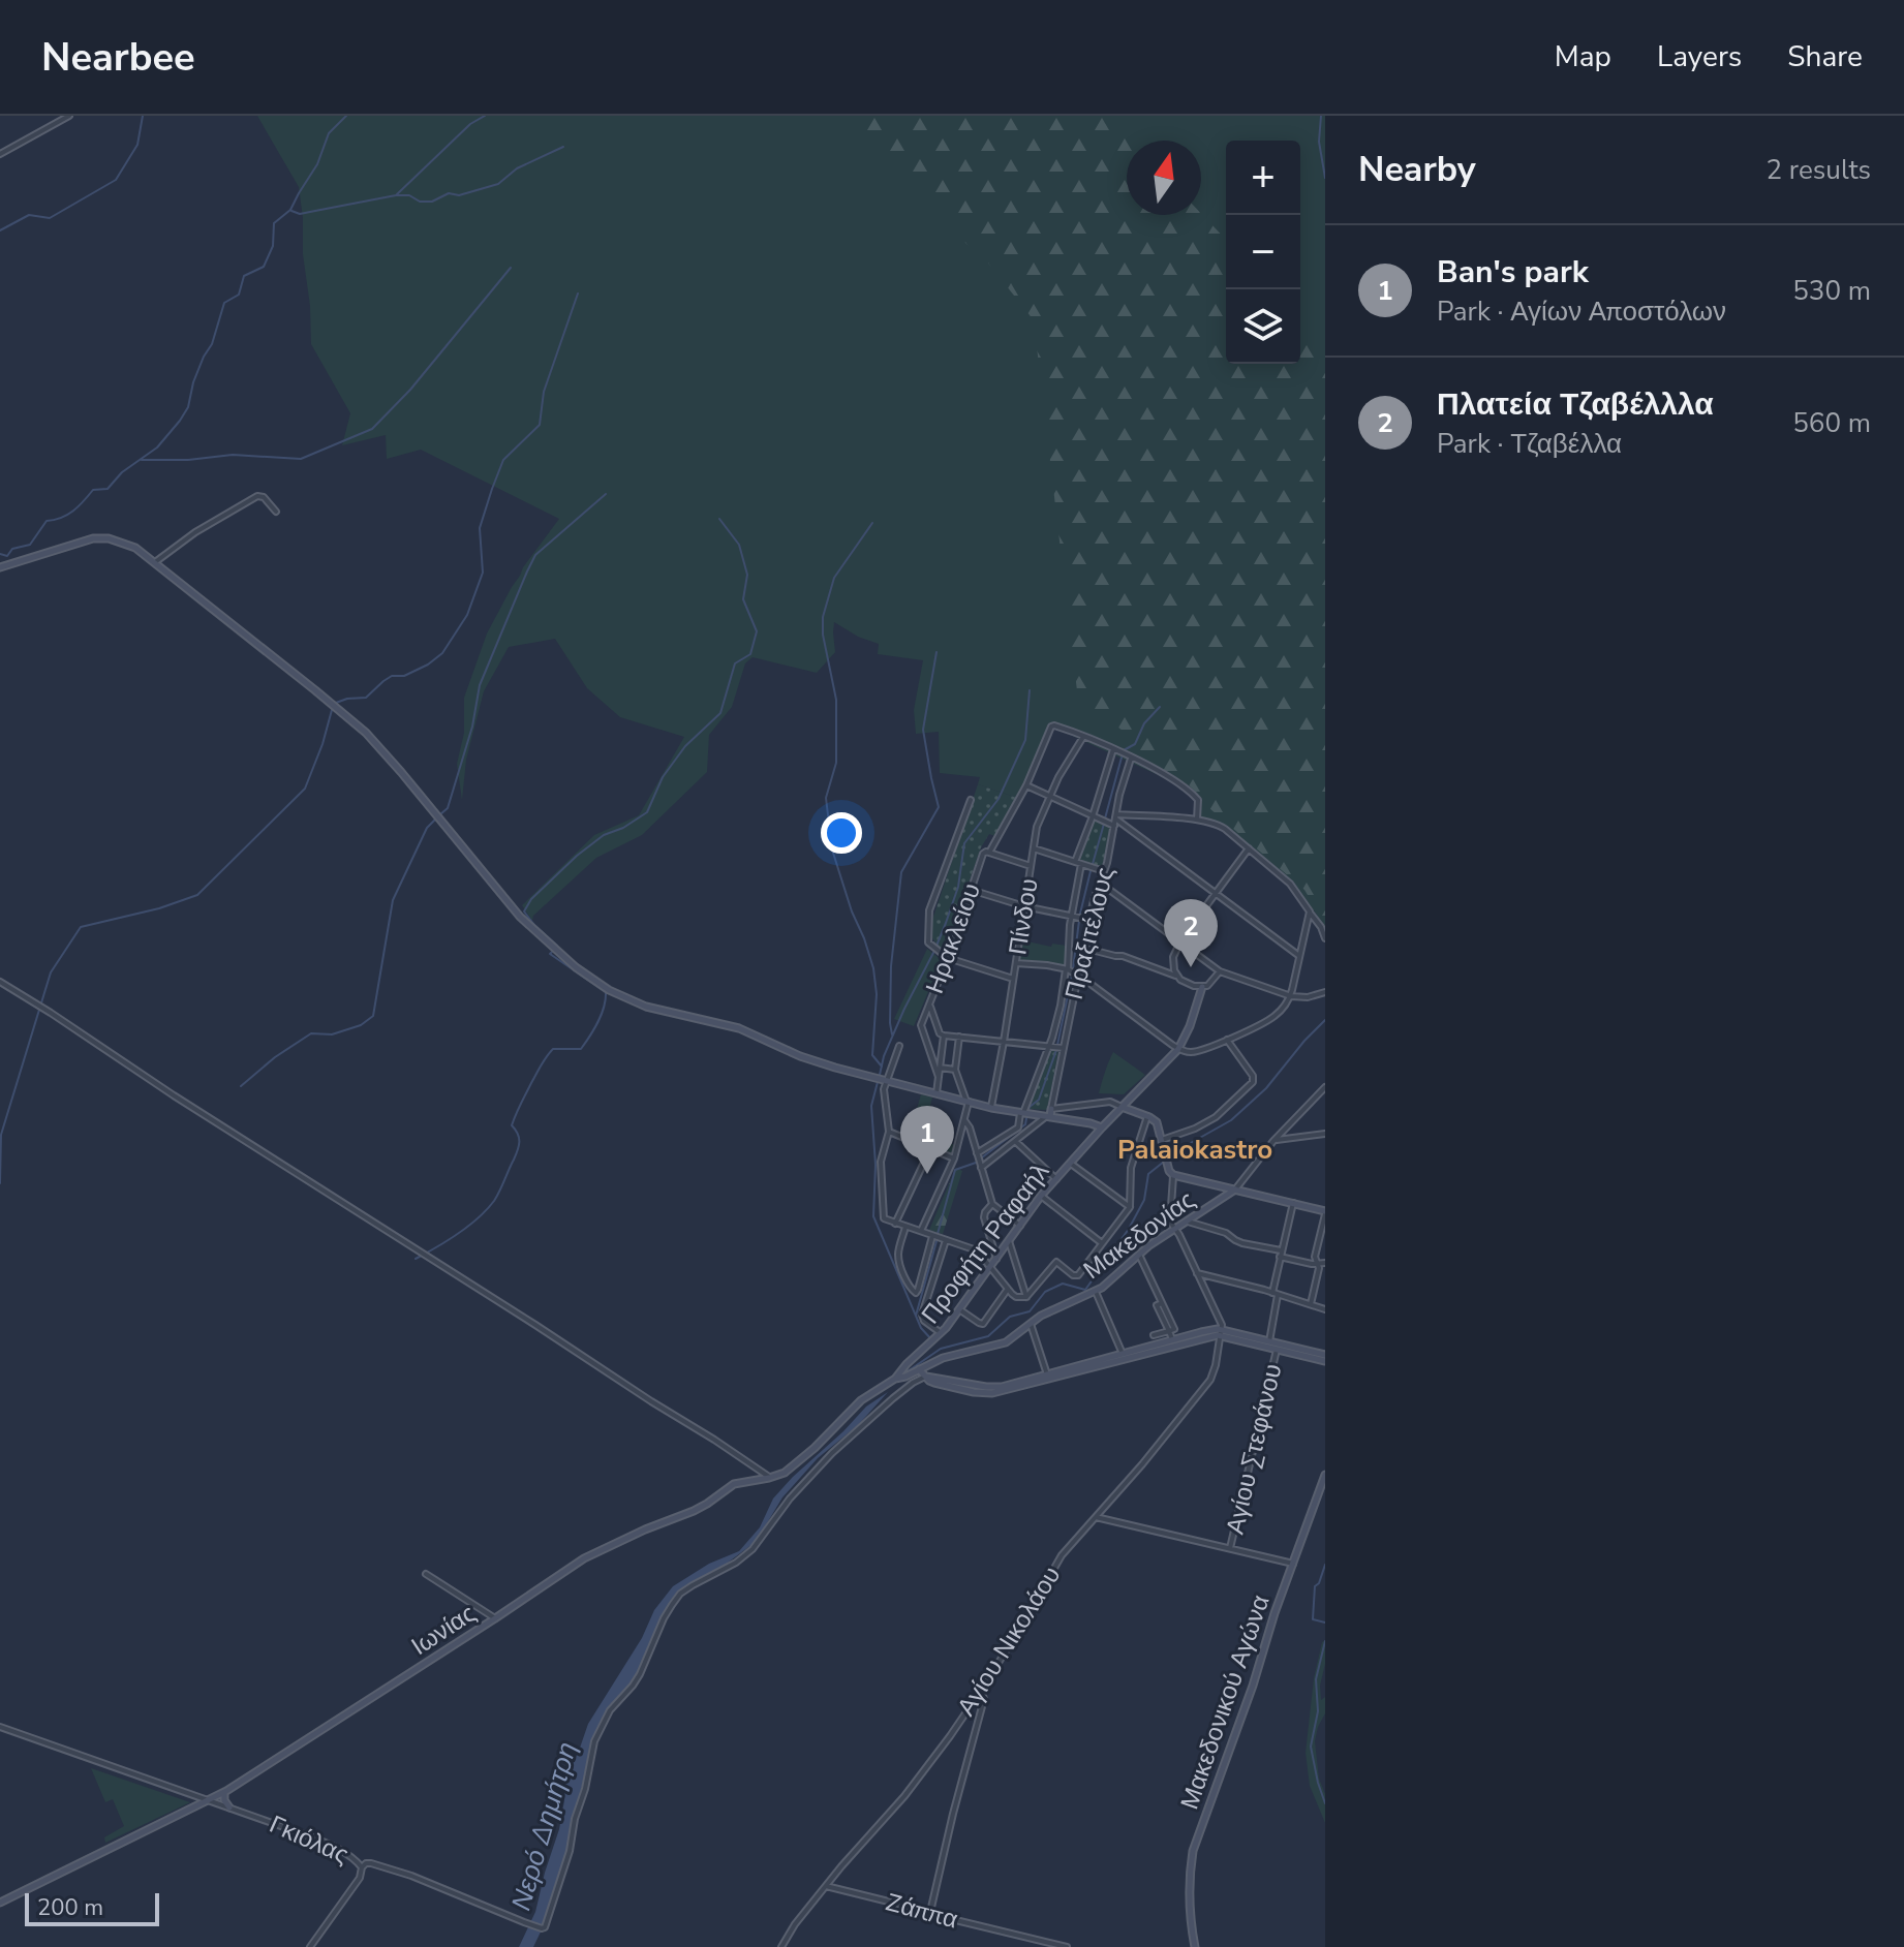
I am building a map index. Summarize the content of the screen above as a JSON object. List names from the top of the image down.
{
  "streets": {
    "street": [
      "Πίνδου",
      "Πραξιτέλους",
      "Ηρακλείου",
      "Μακεδονίας",
      "Προφήτη Ραφαήλ",
      "Αγίου Στεφάνου",
      "Ιωνίας",
      "Αγίου Νικολάου",
      "Μακεδονικού Αγώνα",
      "Γκιόλας",
      "Ζάππα"
    ]
  },
  "crossings": [
    ["Πίνδου", "Ηρακλείου"],
    ["Μακεδονίας", "Προφήτη Ραφαήλ"],
    ["Μακεδονίας", "Ιωνίας"],
    ["Προφήτη Ραφαήλ", "Ιωνίας"],
    ["Ιωνίας", "Γκιόλας"],
    ["Αγίου Νικολάου", "Ζάππα"]
  ],
  "districts": ["Palaiokastro"],
  "water": ["Νερό Δημήτρη"],
  "scale_bar": "200 m",
  "north": "top",
  "page": {
    "header": "Nearbee",
    "nav": ["Map", "Layers", "Share"],
    "heading": ["Nearby", "2 results"],
    "map_buttons": ["+", "−"],
    "list": [
      {
        "mark": "1",
        "name": "Ban's park",
        "note": "Park · Αγίων Αποστόλων",
        "value": "530 m"
      },
      {
        "mark": "2",
        "name": "Πλατεία Τζαβέλλλα",
        "note": "Park · Τζαβέλλα",
        "value": "560 m"
      }
    ],
    "pins": ["2", "1"],
    "scale": "200 m"
  }
}
